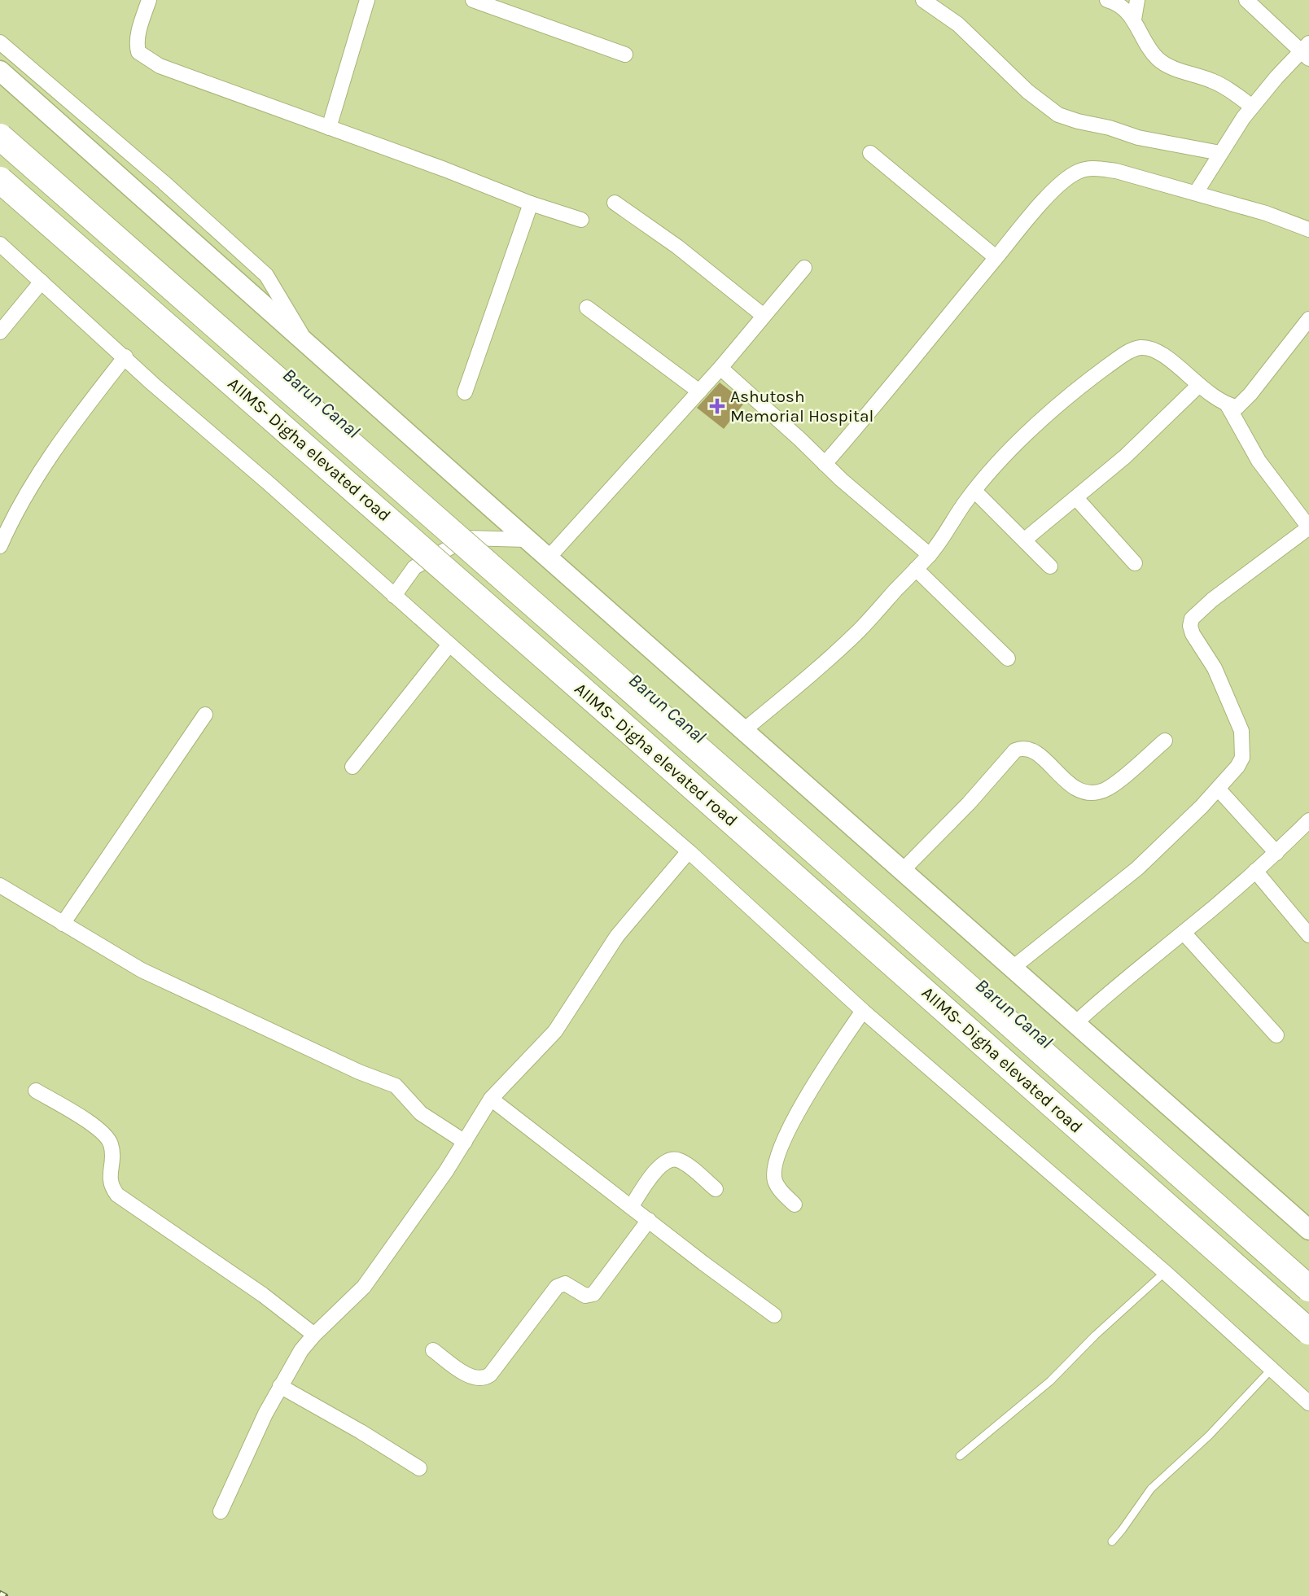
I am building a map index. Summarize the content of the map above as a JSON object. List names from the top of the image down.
{
  "streets": {
    "highway": ["AIIMS- Digha elevated road"]
  },
  "water": ["Barun Canal"],
  "places": {
    "health": ["Ashutosh Memorial Hospital"]
  }
}
